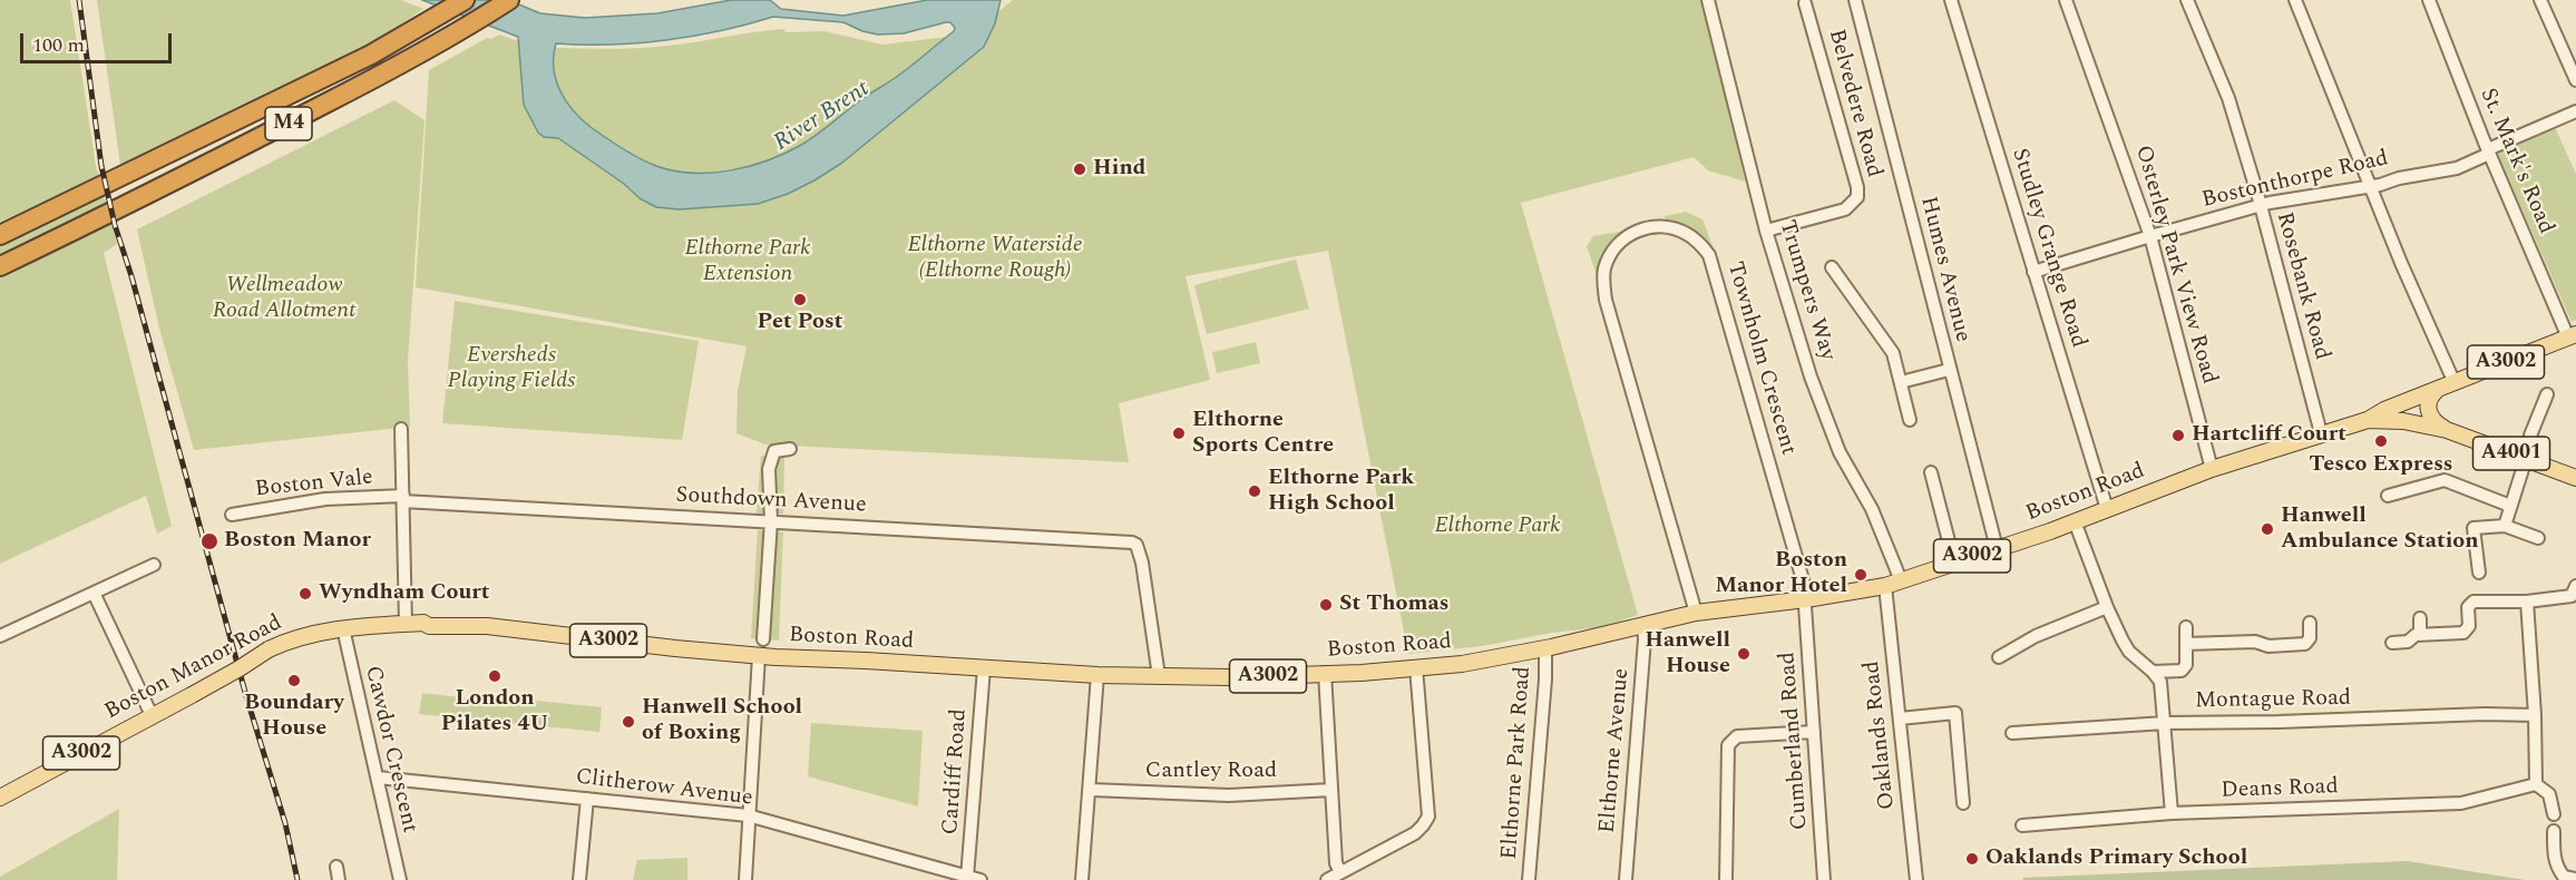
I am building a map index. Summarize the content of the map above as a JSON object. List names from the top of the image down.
{
  "streets": {
    "highway": ["M4"],
    "main road": [
      "A3002",
      "A4001",
      "Boston Road",
      "Boston Manor Road"
    ],
    "street": [
      "Belvedere Road",
      "St. Mark's Road",
      "Bostonthorpe Road",
      "Studley Grange Road",
      "Osterley Park View Road",
      "Humes Avenue",
      "Rosebank Road",
      "Trumpers Way",
      "Townholm Crescent",
      "Boston Vale",
      "Southdown Avenue",
      "Montague Road",
      "Oaklands Road",
      "Cumberland Road",
      "Cawdor Crescent",
      "Elthorne Avenue",
      "Elthorne Park Road",
      "Cardiff Road",
      "Cantley Road",
      "Clitherow Avenue",
      "Deans Road"
    ]
  },
  "crossings": [
    ["Belvedere Road", "Trumpers Way"],
    ["St. Mark's Road", "Bostonthorpe Road"],
    ["St. Mark's Road", "A3002"],
    ["Bostonthorpe Road", "Studley Grange Road"],
    ["Bostonthorpe Road", "Osterley Park View Road"],
    ["Bostonthorpe Road", "Rosebank Road"],
    ["Studley Grange Road", "Boston Road"],
    ["Osterley Park View Road", "Boston Road"],
    ["Humes Avenue", "Boston Road"],
    ["Rosebank Road", "Boston Road"],
    ["Trumpers Way", "Boston Road"],
    ["Townholm Crescent", "Boston Road"],
    ["Townholm Crescent", "Cumberland Road"],
    ["A3002", "A4001"],
    ["A3002", "Boston Road"],
    ["A4001", "Boston Road"],
    ["Boston Vale", "Southdown Avenue"],
    ["Boston Road", "Southdown Avenue"],
    ["Boston Road", "Boston Manor Road"],
    ["Boston Road", "Oaklands Road"],
    ["Boston Road", "Cumberland Road"],
    ["Boston Road", "Cawdor Crescent"],
    ["Boston Road", "Elthorne Avenue"],
    ["Boston Road", "Elthorne Park Road"],
    ["Boston Road", "Cardiff Road"],
    ["Boston Manor Road", "Cawdor Crescent"],
    ["Cawdor Crescent", "Clitherow Avenue"],
    ["Cardiff Road", "Clitherow Avenue"]
  ],
  "water": ["River Brent"],
  "parks": [
    "Elthorne Waterside (Elthorne Rough)",
    "Elthorne Park Extension",
    "Wellmeadow Road Allotment",
    "Eversheds Playing Fields",
    "Elthorne Park"
  ],
  "places": [
    "Hind",
    "Pet Post",
    "Elthorne Sports Centre",
    "Hartcliff Court",
    "Tesco Express",
    "Elthorne Park High School",
    "Hanwell Ambulance Station",
    "Boston Manor",
    "Boston Manor Hotel",
    "Wyndham Court",
    "St Thomas",
    "Hanwell House",
    "London Pilates 4U",
    "Boundary House",
    "Hanwell School of Boxing",
    "Oaklands Primary School"
  ],
  "scale_bar": "100 m"
}
